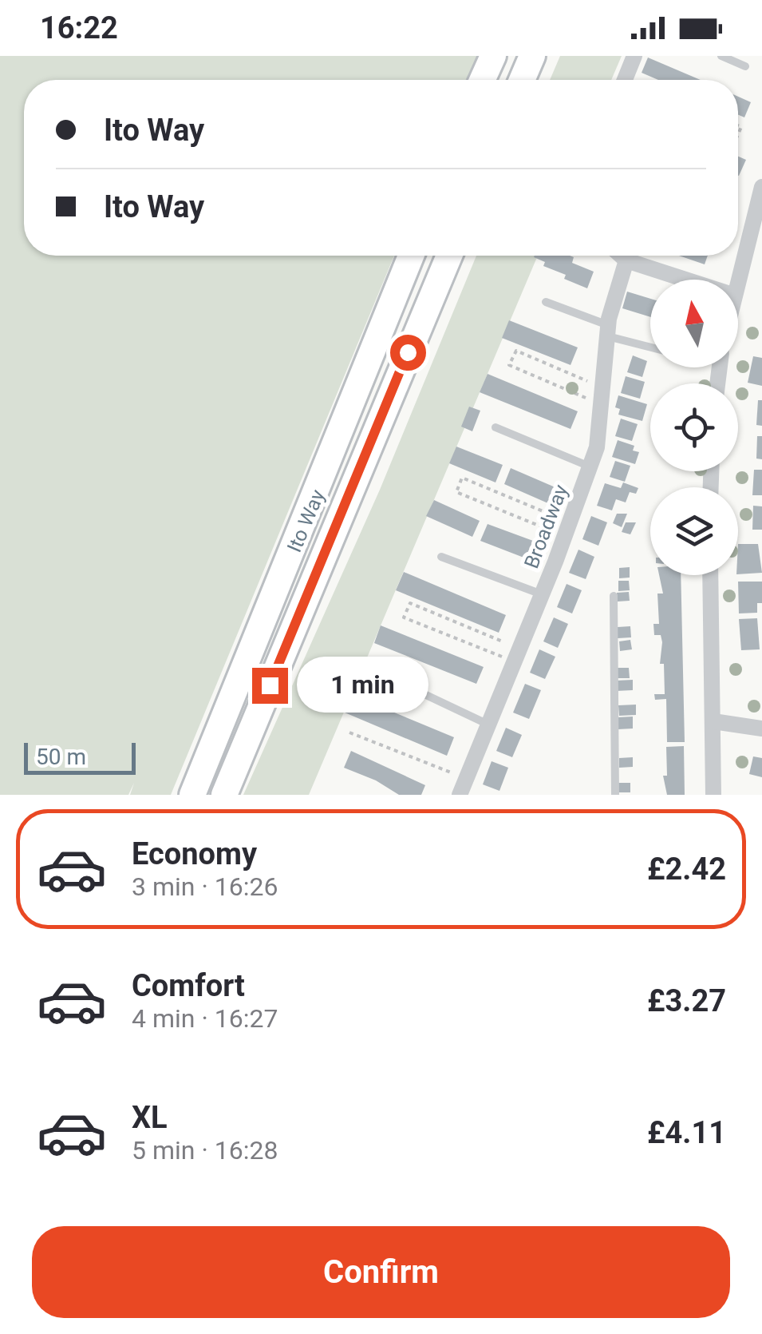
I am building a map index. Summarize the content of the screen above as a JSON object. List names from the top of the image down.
{
  "streets": {
    "main road": ["Ito Way"],
    "street": ["Broadway"]
  },
  "scale_bar": "50 m",
  "north": "top",
  "page": {
    "status": "16:22",
    "banner": ["Ito Way", "Ito Way"],
    "bubble": "1 min",
    "scale": "50 m",
    "list": [
      {
        "name": "Economy",
        "note": "3 min · 16:26",
        "value": "£2.42"
      },
      {
        "name": "Comfort",
        "note": "4 min · 16:27",
        "value": "£3.27"
      },
      {
        "name": "XL",
        "note": "5 min · 16:28",
        "value": "£4.11"
      }
    ],
    "buttons": "Confirm"
  }
}
